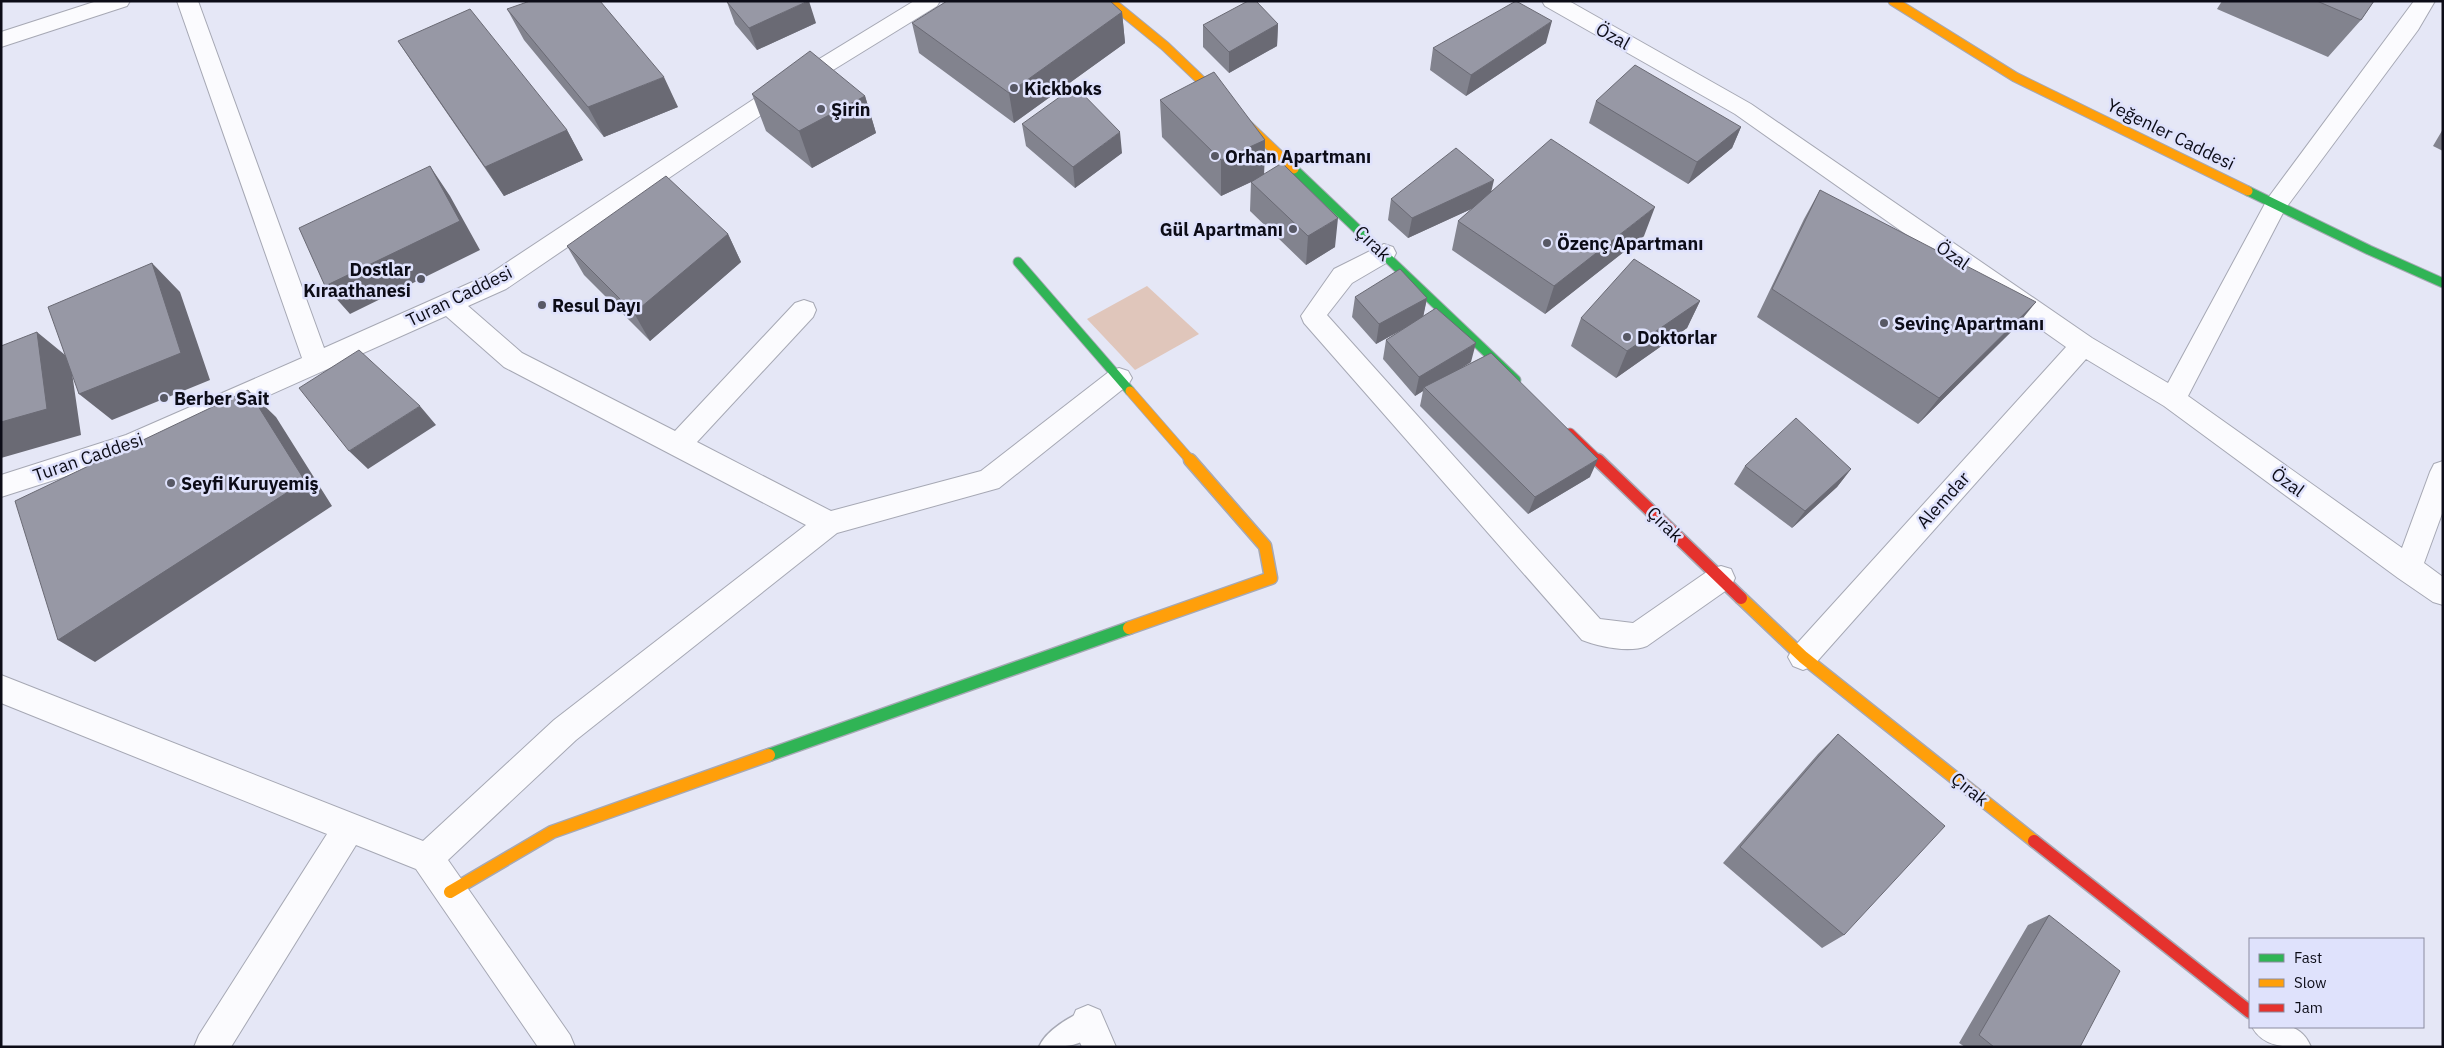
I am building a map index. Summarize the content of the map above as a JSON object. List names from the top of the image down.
{
  "streets": {
    "street": [
      "Özal",
      "Yeğenler Caddesi",
      "Çırak",
      "Turan Caddesi",
      "Alemdar"
    ]
  },
  "crossings": [
    ["Özal", "Alemdar"],
    ["Çırak", "Alemdar"]
  ],
  "places": [
    "Kickboks",
    "Şirin",
    "Orhan Apartmanı",
    "Gül Apartmanı",
    "Özenç Apartmanı",
    "Dostlar Kıraathanesi",
    "Resul Dayı",
    "Sevinç Apartmanı",
    "Doktorlar",
    "Berber Sait",
    "Seyfi Kuruyemiş"
  ],
  "legend": ["Fast", "Slow", "Jam"]
}
